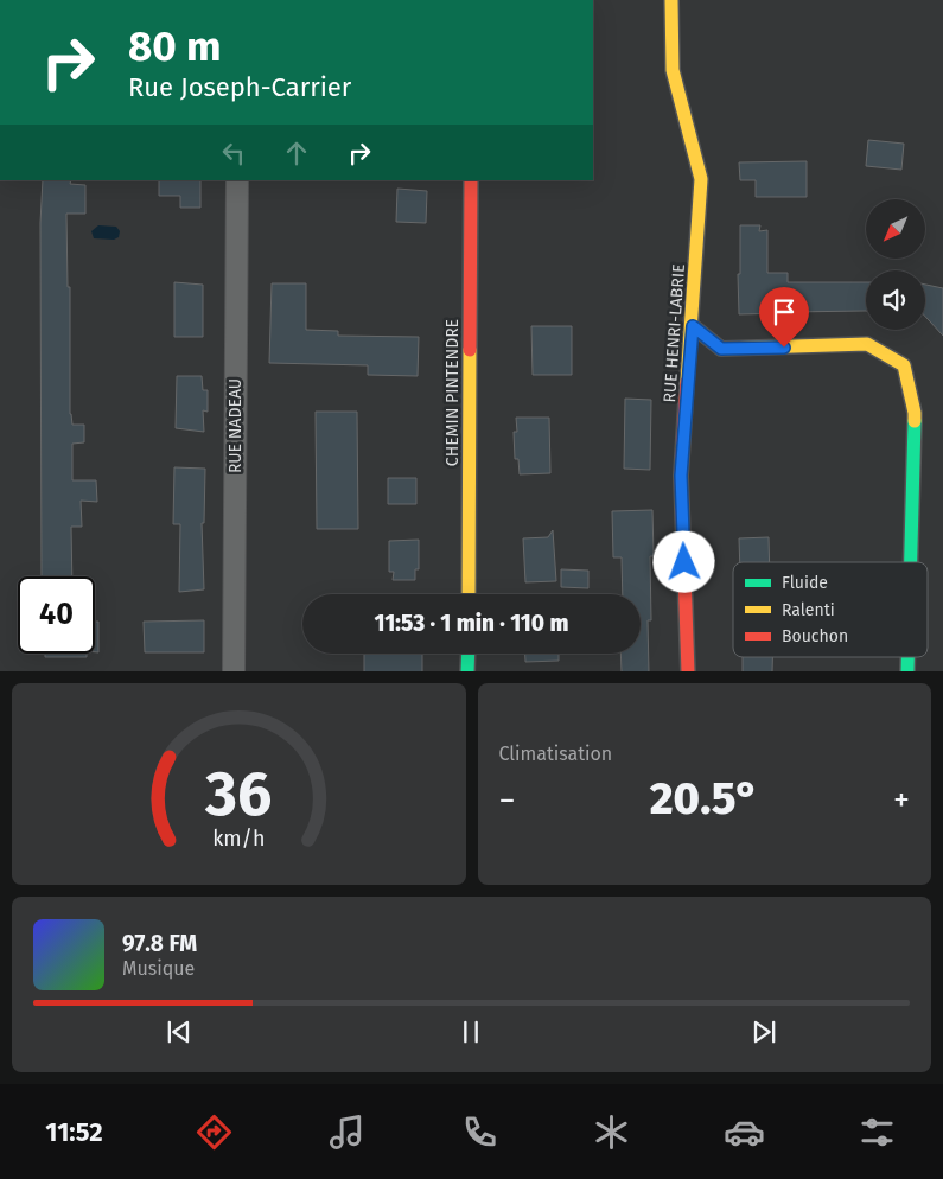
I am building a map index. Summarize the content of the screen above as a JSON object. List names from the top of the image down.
{
  "streets": {
    "street": ["RUE HENRI-LABRIE", "CHEMIN PINTENDRE", "RUE NADEAU"]
  },
  "legend": ["Fluide", "Ralenti", "Bouchon"],
  "north": "bottom left",
  "page": {
    "turn": ["80 m", "Rue Joseph-Carrier"],
    "limit": "40",
    "trip": "11:53 · 1 min · 110 m",
    "tile": "Climatisation",
    "heat": ["−", "20.5°", "+"],
    "song": ["97.8 FM", "Musique"],
    "tabs": "11:52",
    "gauge": ["36", "km/h"]
  }
}
